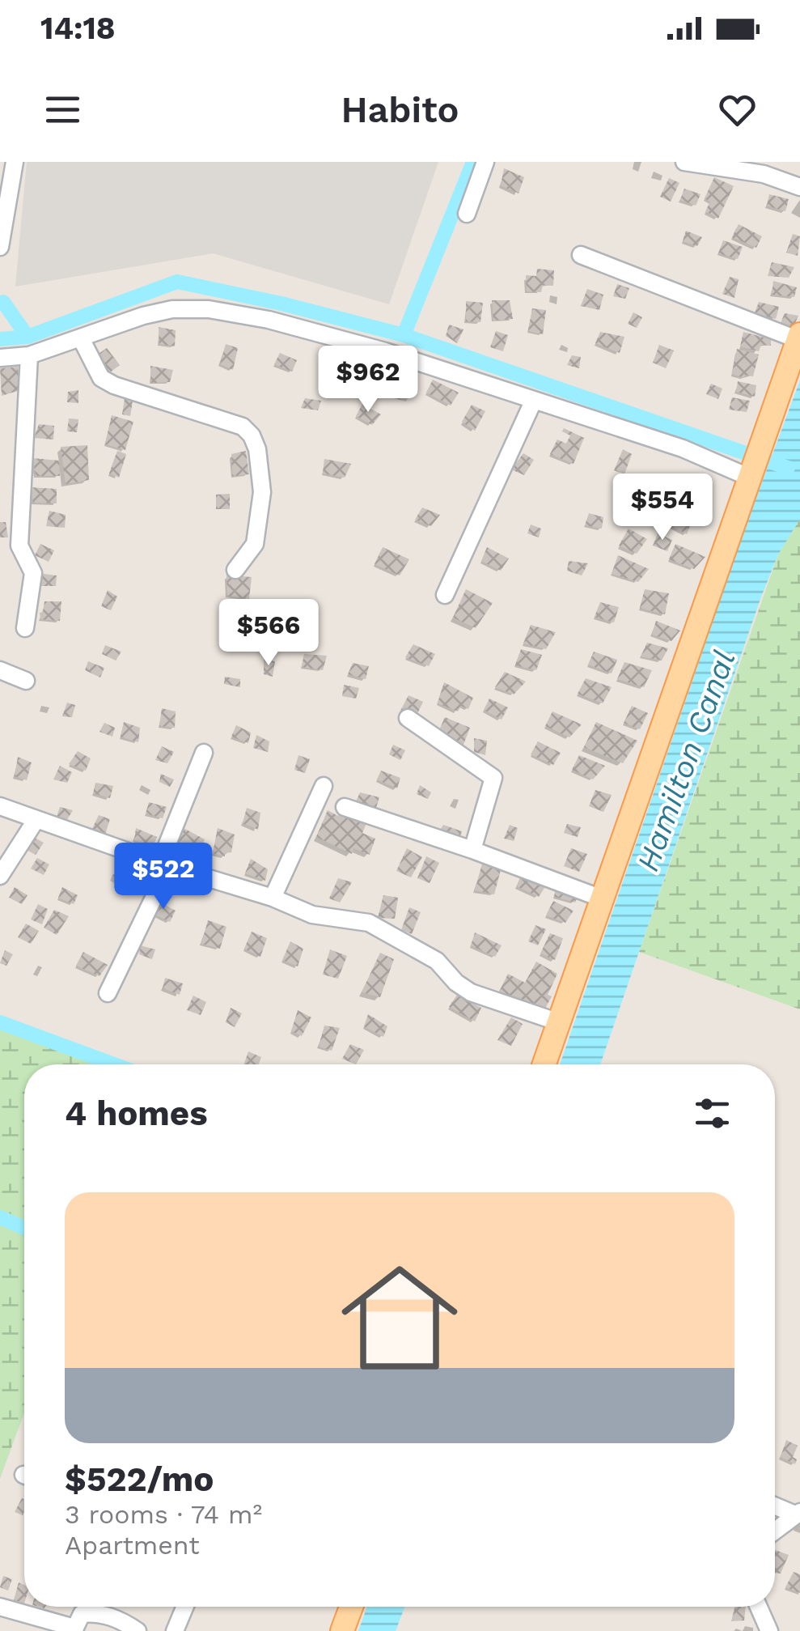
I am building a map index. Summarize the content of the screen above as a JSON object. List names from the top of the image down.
{
  "water": ["Hamilton Canal"],
  "page": {
    "status": "14:18",
    "header": "Habito",
    "price": [
      "$962",
      "$554",
      "$566",
      "$522"
    ],
    "heading": "4 homes",
    "list": [
      {
        "name": "$522/mo",
        "note": "3 rooms · 74 m² · Apartment"
      }
    ]
  }
}
